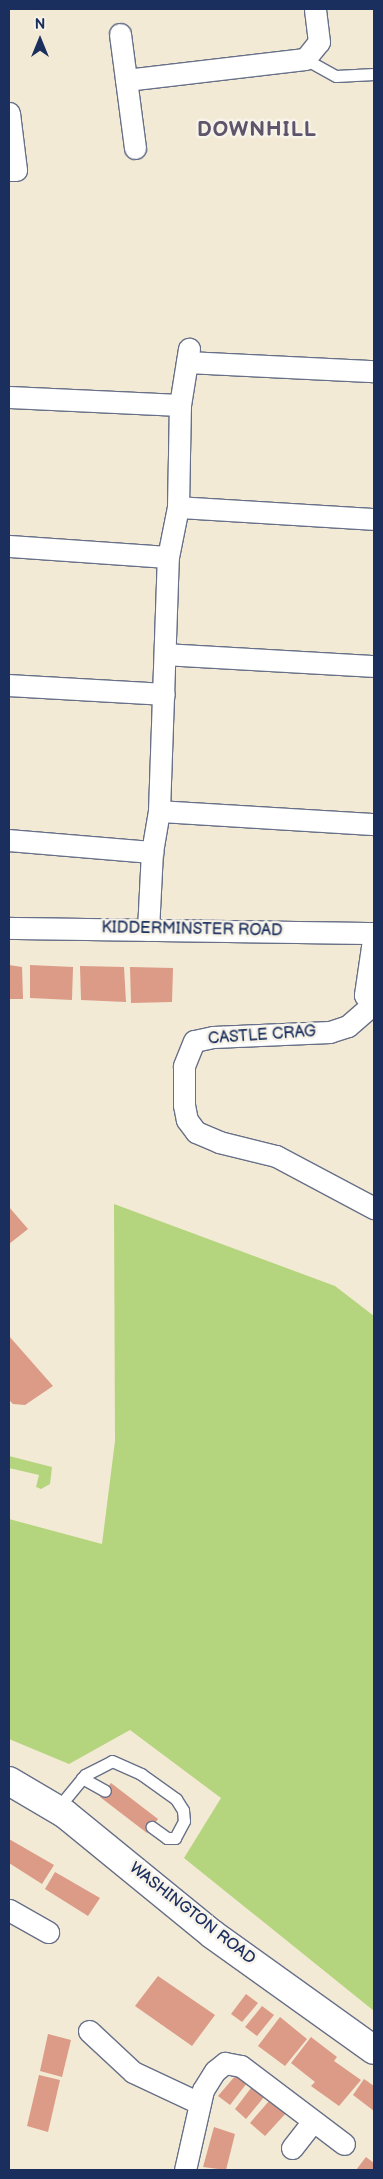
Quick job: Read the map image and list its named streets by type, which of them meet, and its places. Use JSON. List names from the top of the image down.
{
  "streets": {
    "street": ["KIDDERMINSTER ROAD", "CASTLE CRAG", "WASHINGTON ROAD"]
  },
  "districts": ["DOWNHILL"],
  "north": "top"
}
